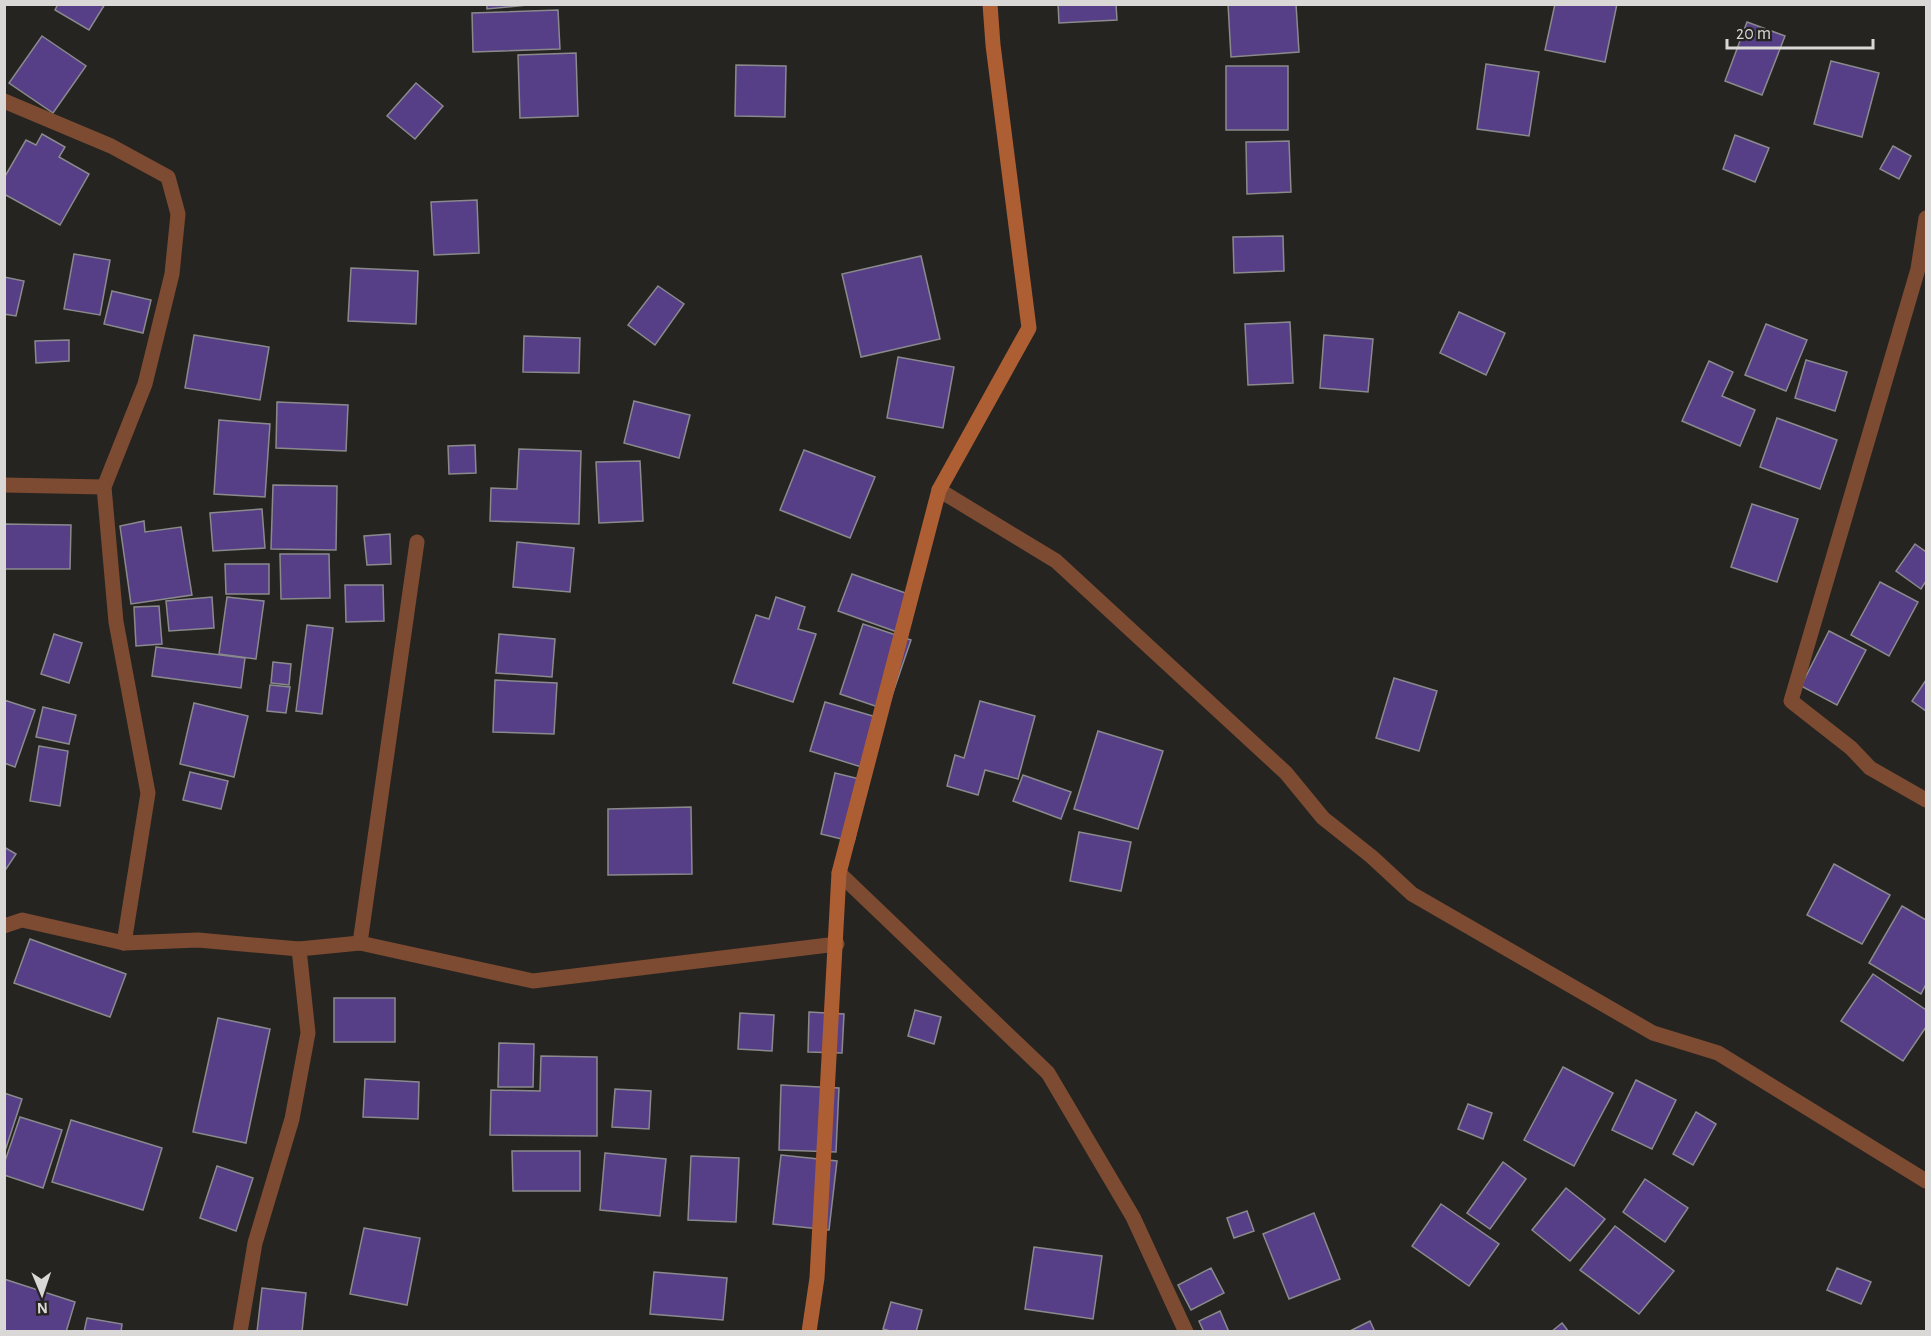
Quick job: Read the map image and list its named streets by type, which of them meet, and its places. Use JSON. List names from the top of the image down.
{
  "scale_bar": "20 m",
  "north": "bottom"
}
